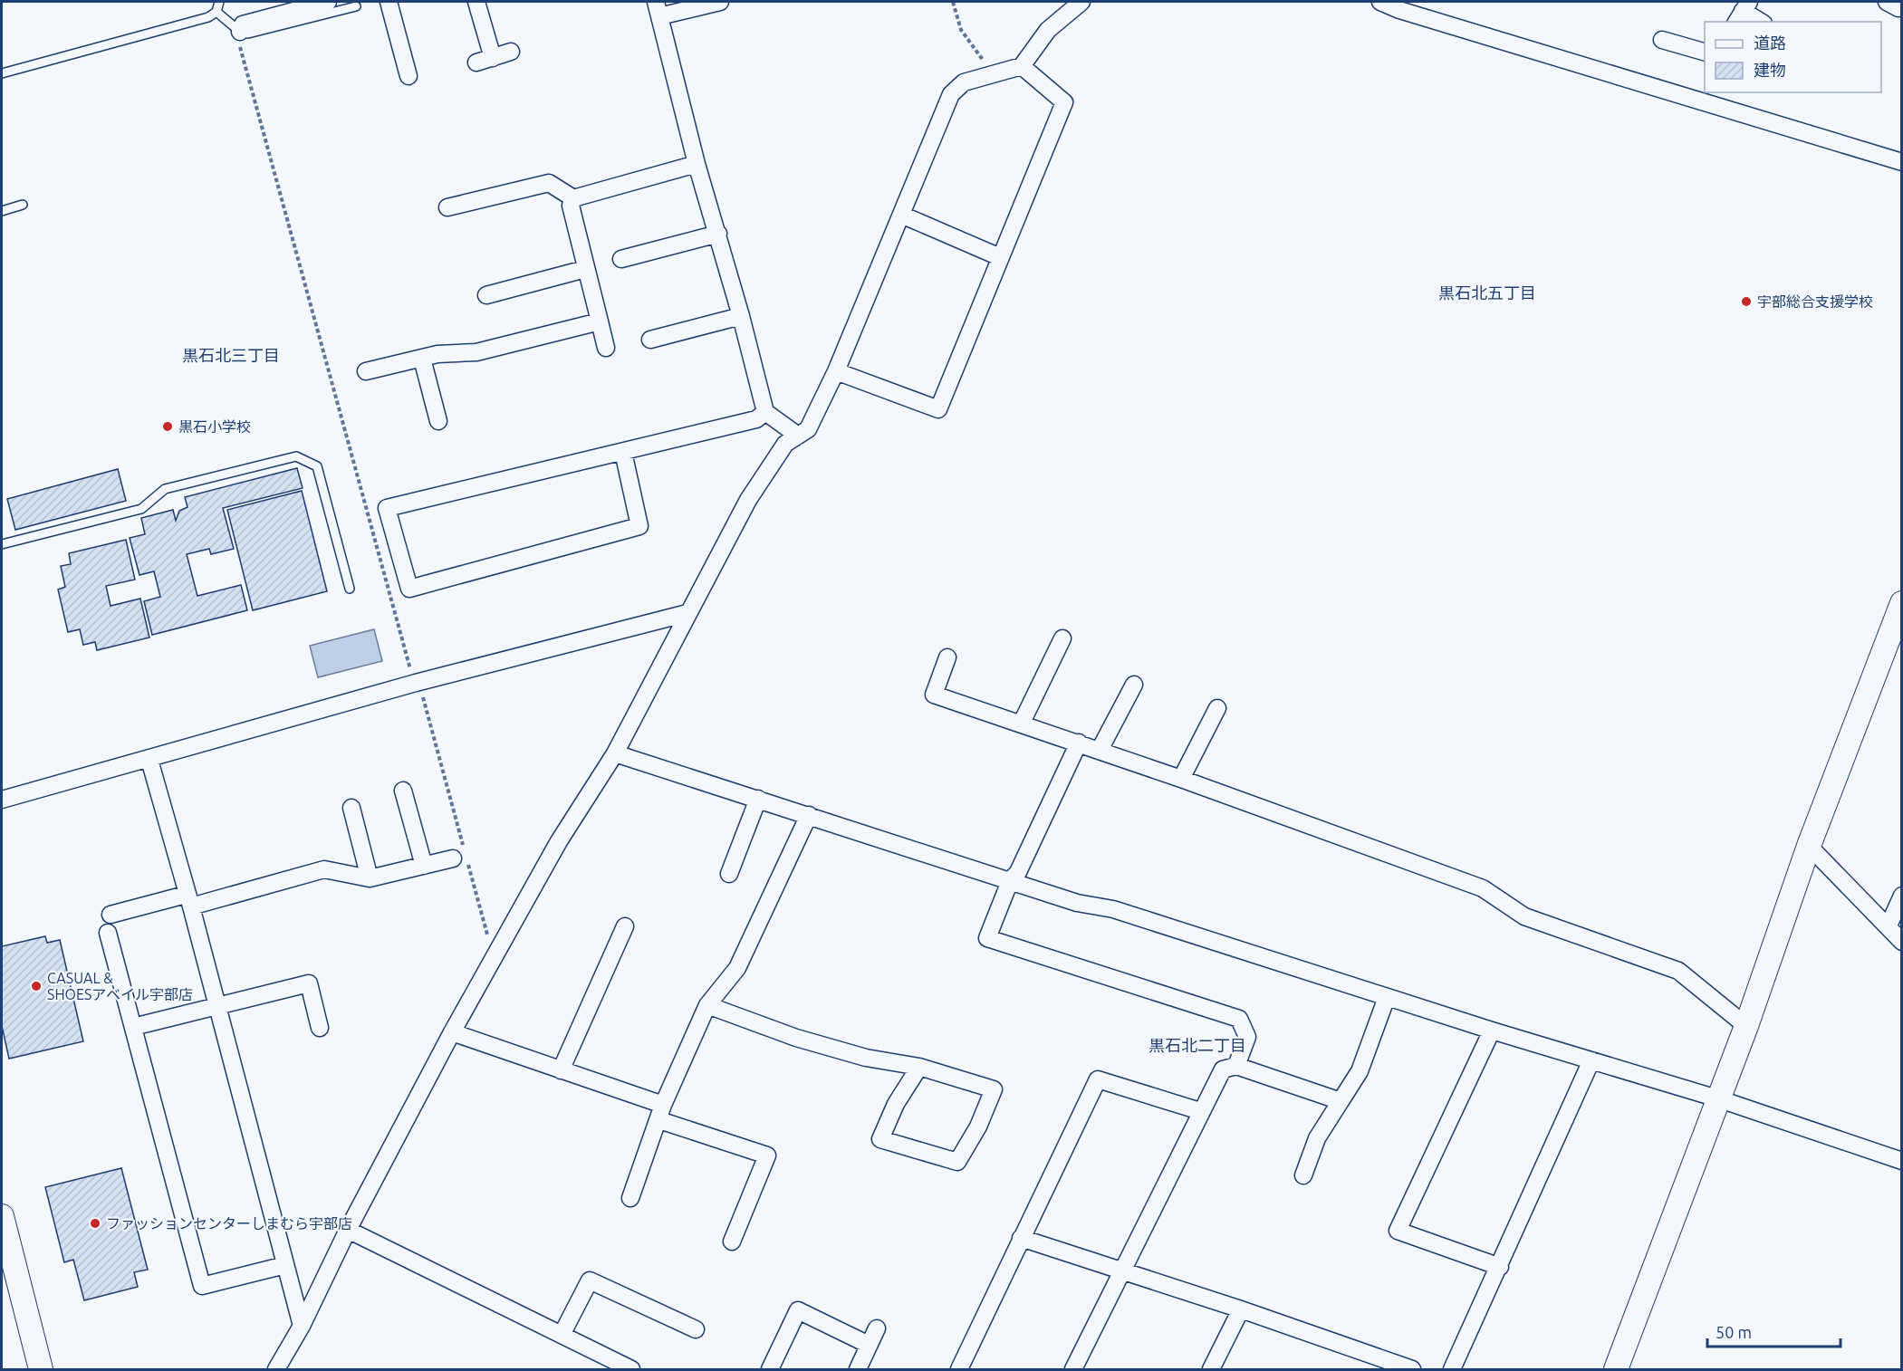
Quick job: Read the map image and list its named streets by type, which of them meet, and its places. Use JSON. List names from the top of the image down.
{
  "districts": ["黒石北五丁目", "黒石北三丁目", "黒石北二丁目"],
  "places": [
    "宇部総合支援学校",
    "黒石小学校",
    "CASUAL & SHOESアベイル宇部店",
    "ファッションセンターしまむら宇部店"
  ],
  "legend": ["道路", "建物"],
  "scale_bar": "50 m"
}
